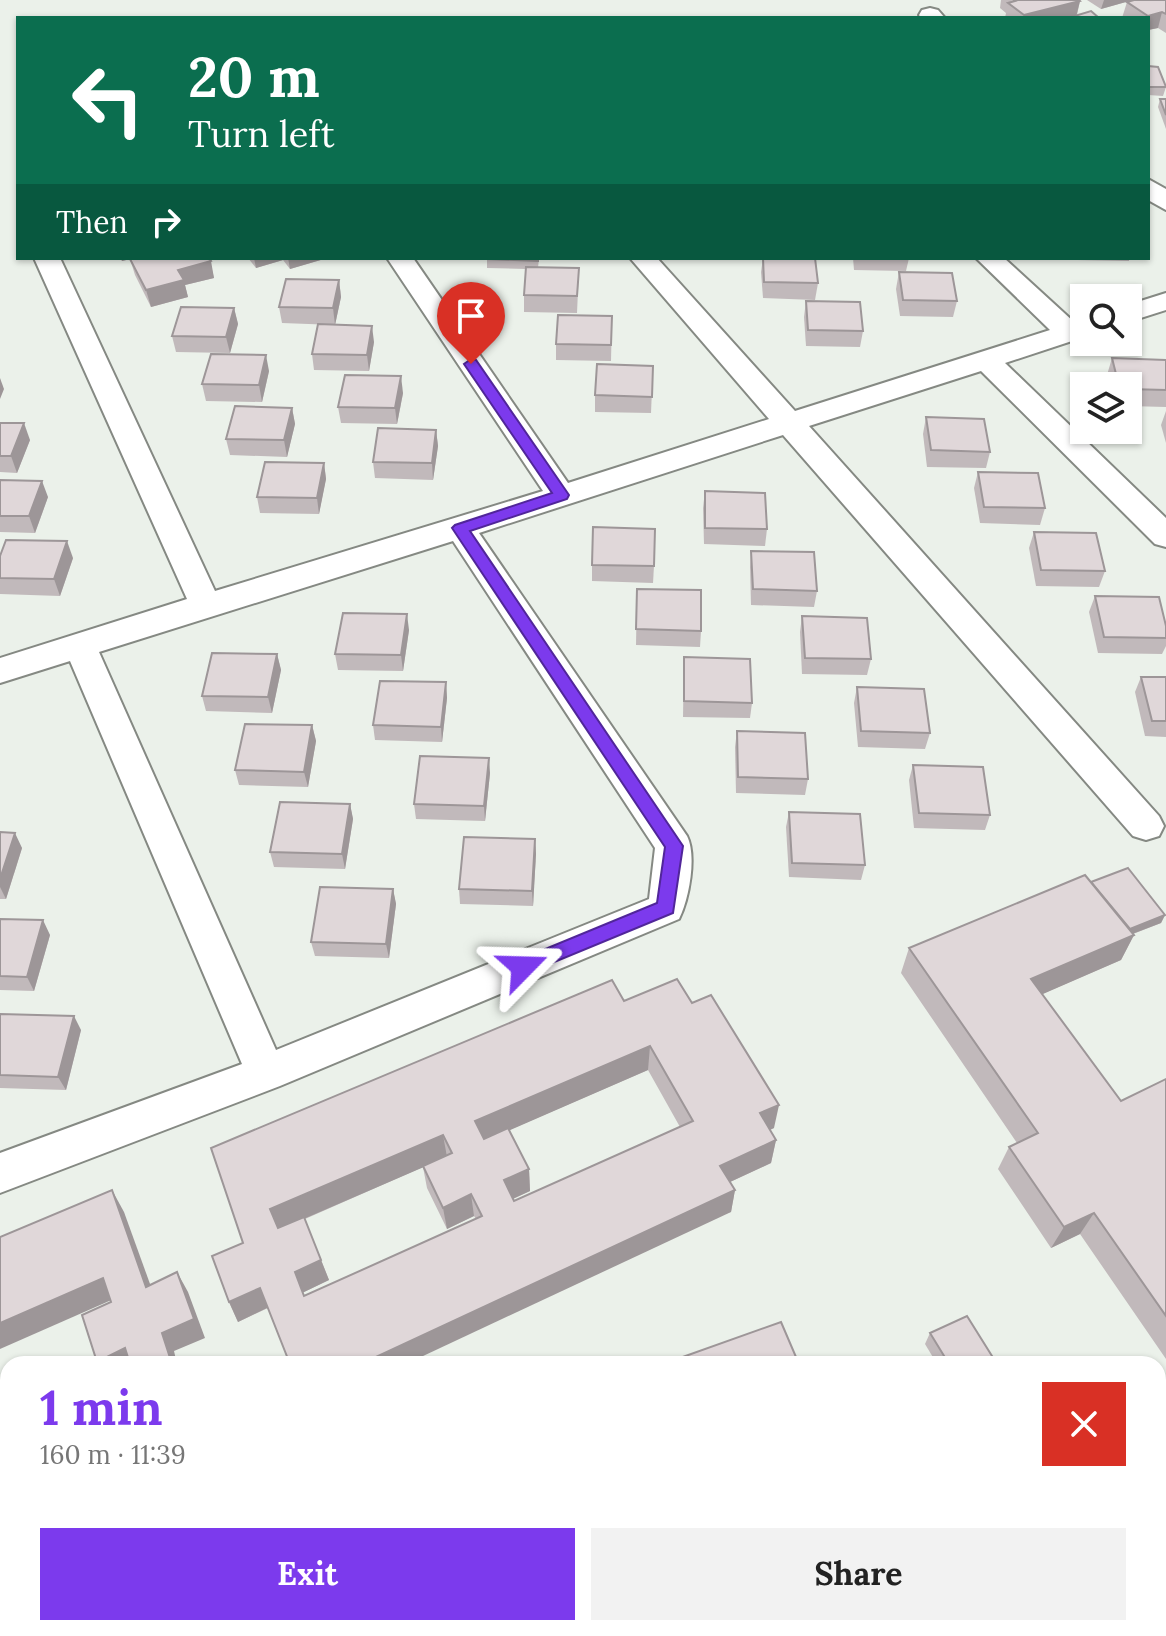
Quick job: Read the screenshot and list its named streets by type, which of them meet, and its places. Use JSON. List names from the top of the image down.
{
  "page": {
    "turn": ["20 m", "Turn left"],
    "then": "Then",
    "heading": ["1 min", "160 m · 11:39"],
    "buttons": ["Exit", "Share"]
  }
}
